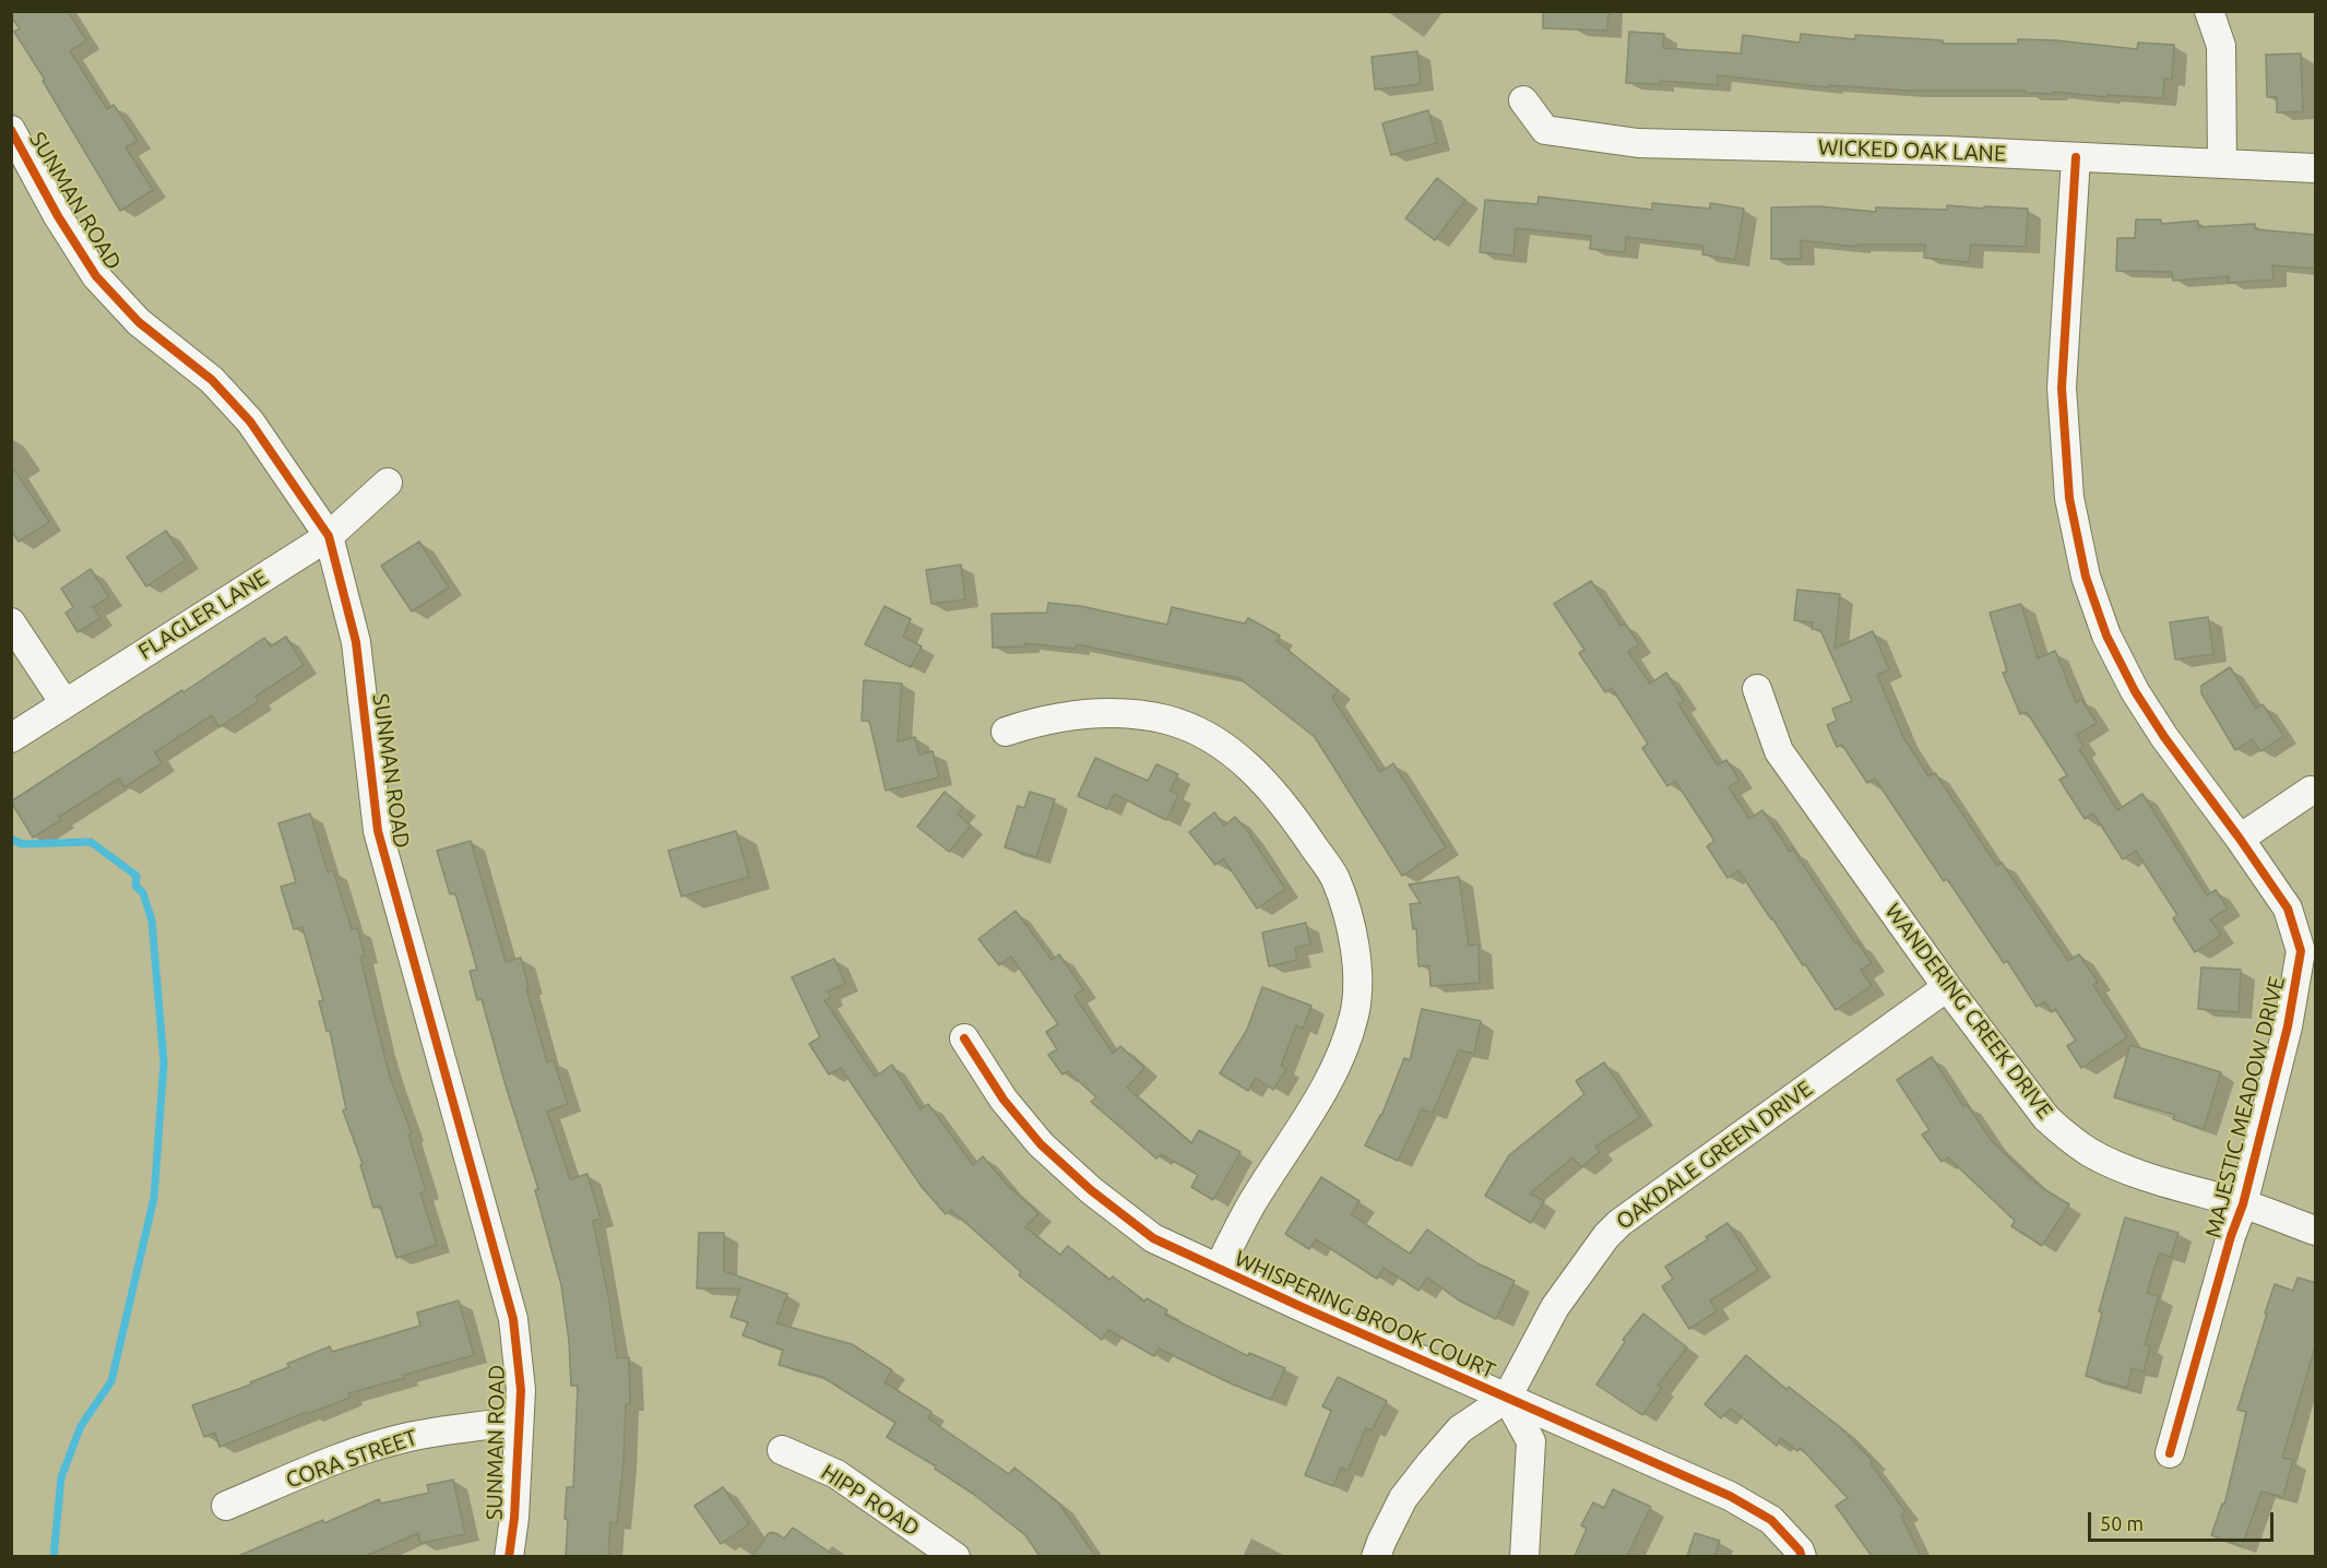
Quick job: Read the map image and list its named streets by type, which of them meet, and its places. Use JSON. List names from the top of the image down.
{
  "streets": {
    "street": [
      "WICKED OAK LANE",
      "SUNMAN ROAD",
      "FLAGLER LANE",
      "WANDERING CREEK DRIVE",
      "MAJESTIC MEADOW DRIVE",
      "OAKDALE GREEN DRIVE",
      "WHISPERING BROOK COURT",
      "CORA STREET",
      "HIPP ROAD"
    ]
  },
  "crossings": [
    ["WICKED OAK LANE", "MAJESTIC MEADOW DRIVE"],
    ["SUNMAN ROAD", "FLAGLER LANE"],
    ["SUNMAN ROAD", "CORA STREET"],
    ["WANDERING CREEK DRIVE", "MAJESTIC MEADOW DRIVE"],
    ["WANDERING CREEK DRIVE", "OAKDALE GREEN DRIVE"],
    ["OAKDALE GREEN DRIVE", "WHISPERING BROOK COURT"]
  ],
  "scale_bar": "50 m"
}
